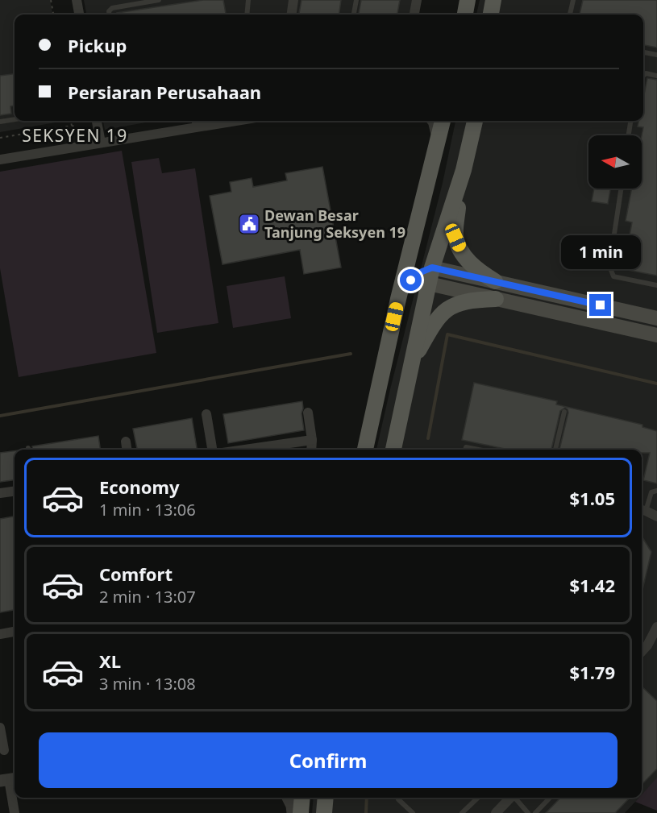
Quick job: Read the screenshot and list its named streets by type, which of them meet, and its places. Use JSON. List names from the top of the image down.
{
  "districts": ["SEKSYEN 19"],
  "places": {
    "public building": ["Dewan Besar Tanjung Seksyen 19"]
  },
  "north": "left",
  "page": {
    "banner": ["Pickup", "Persiaran Perusahaan"],
    "bubble": "1 min",
    "list": [
      {
        "name": "Economy",
        "note": "1 min · 13:06",
        "value": "$1.05"
      },
      {
        "name": "Comfort",
        "note": "2 min · 13:07",
        "value": "$1.42"
      },
      {
        "name": "XL",
        "note": "3 min · 13:08",
        "value": "$1.79"
      }
    ],
    "buttons": "Confirm"
  }
}
